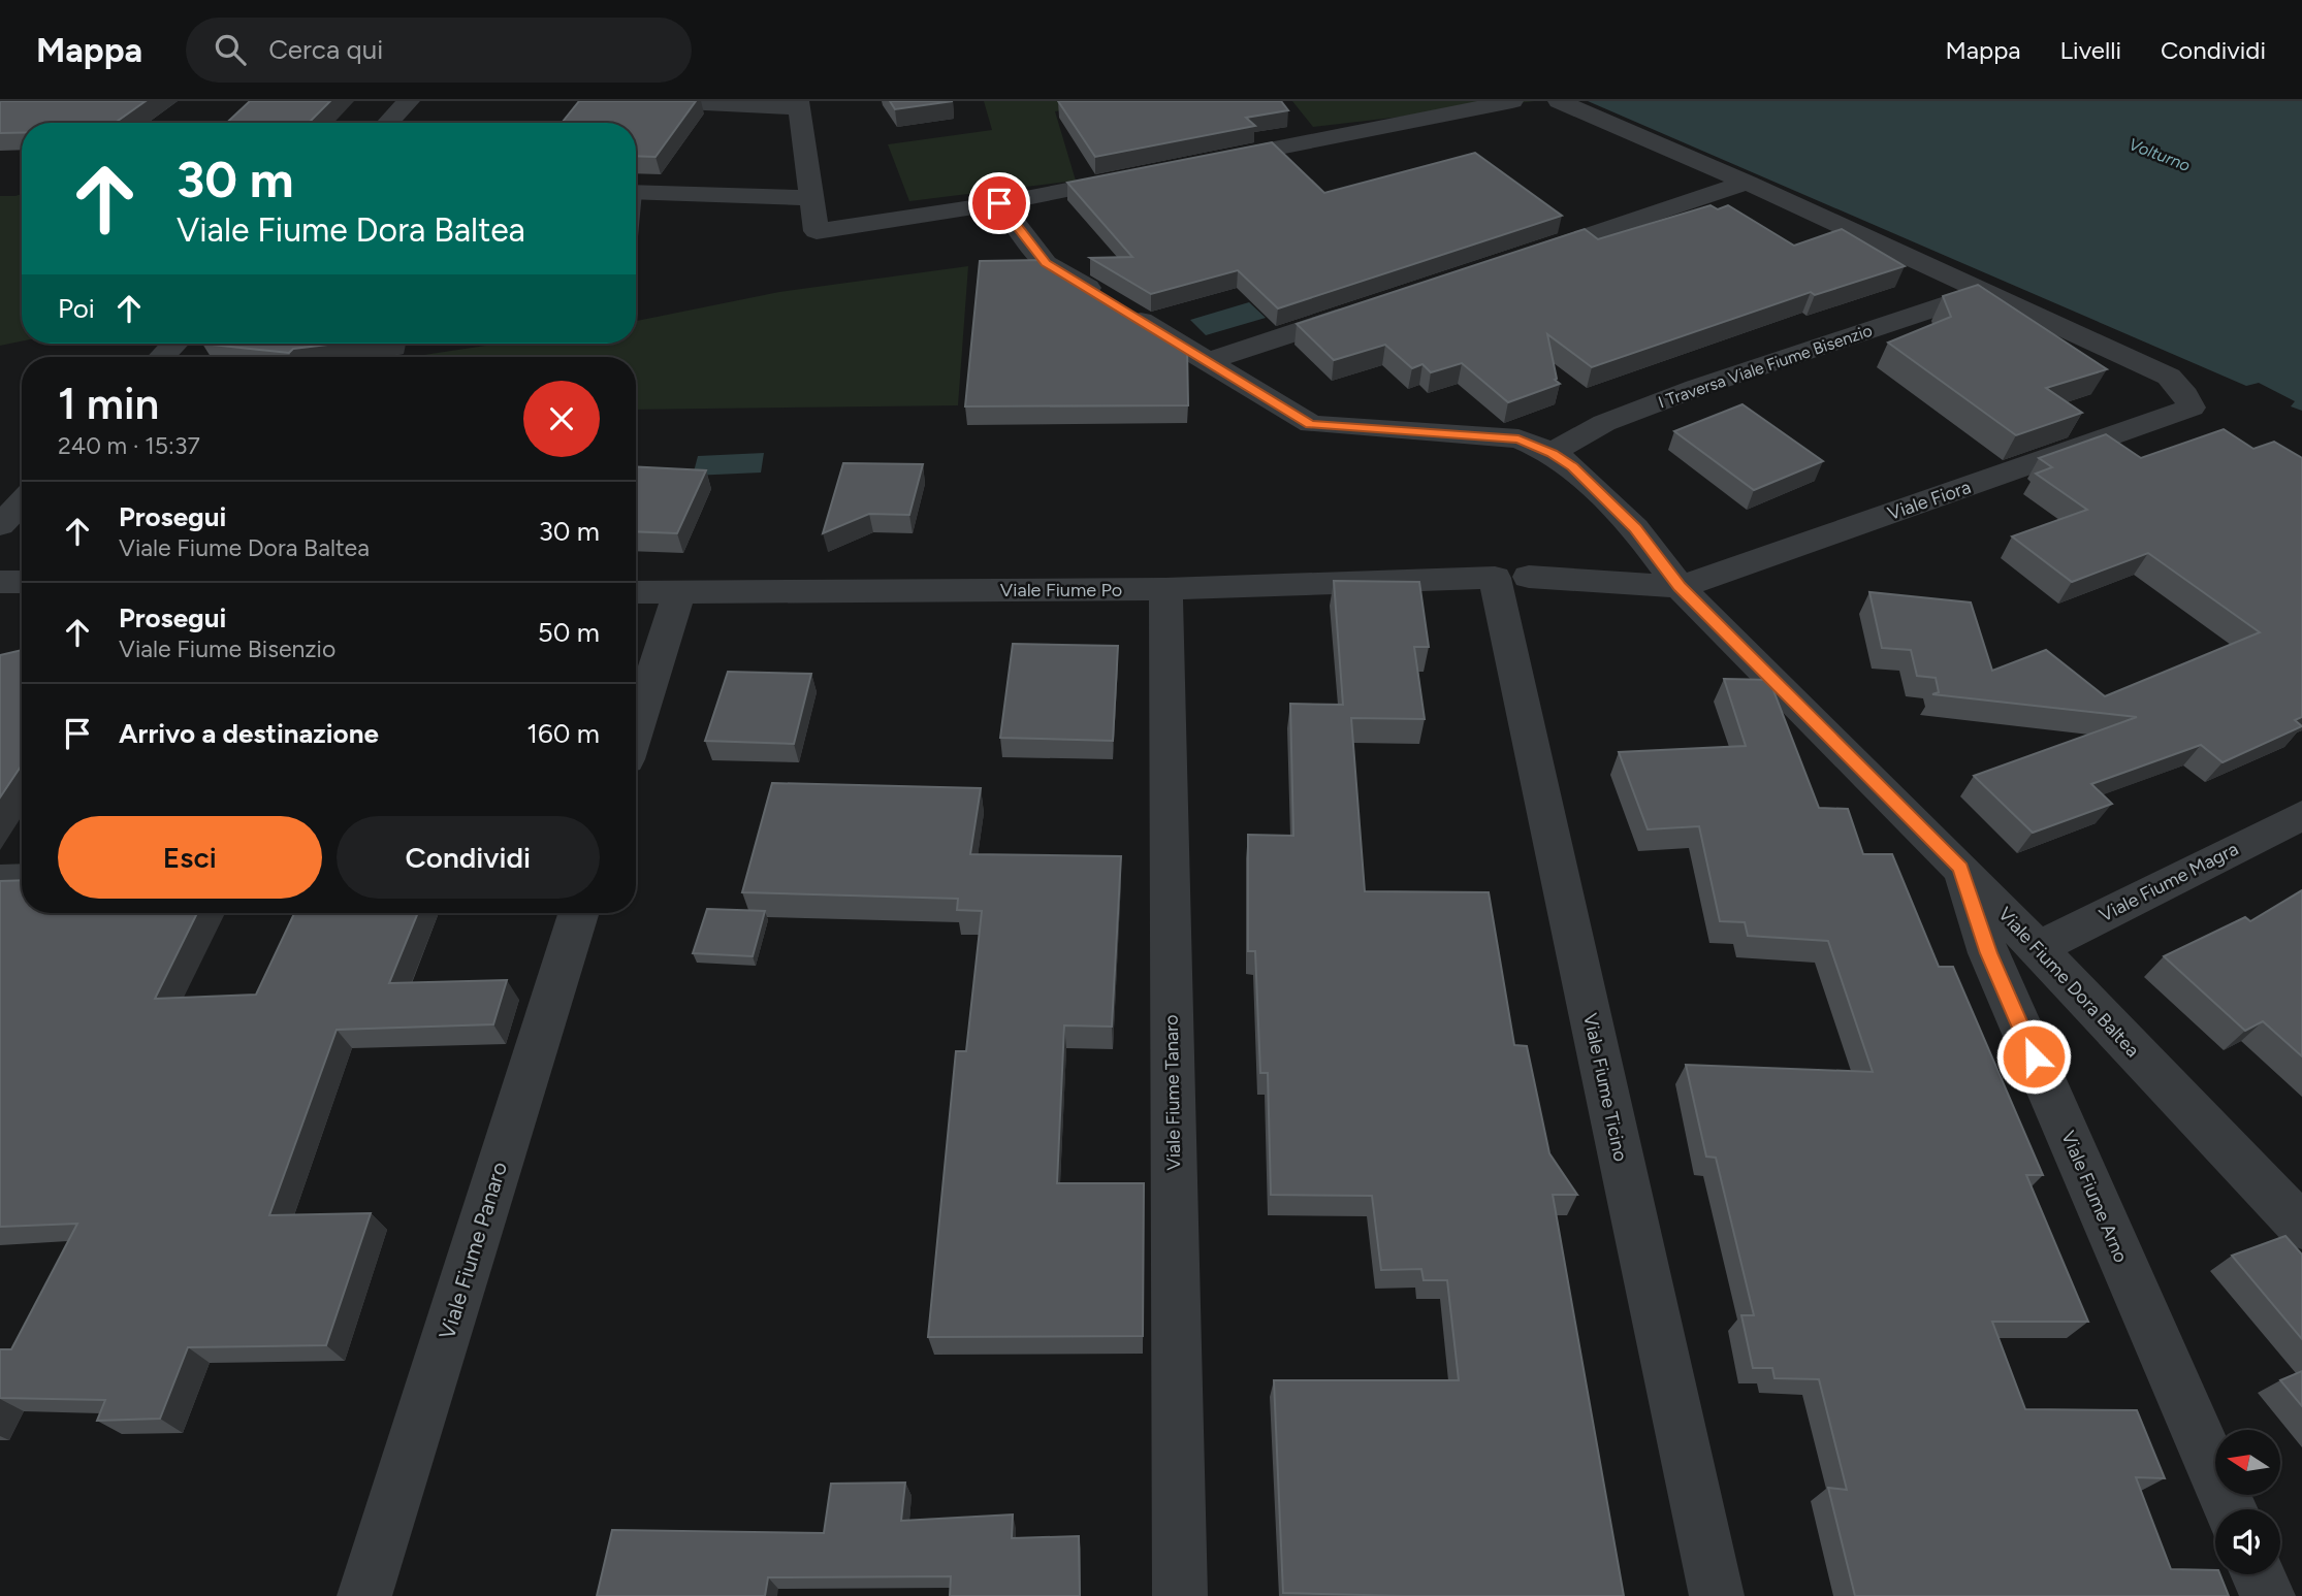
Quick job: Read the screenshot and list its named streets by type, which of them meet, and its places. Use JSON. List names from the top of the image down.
{
  "streets": {
    "street": [
      "I Traversa Viale Fiume Bisenzio",
      "Viale Fiora",
      "Viale Fiume Po",
      "Viale Fiume Magra",
      "Viale Fiume Dora Baltea",
      "Viale Fiume Ticino",
      "Viale Fiume Tanaro",
      "Viale Fiume Arno",
      "Viale Fiume Panaro"
    ]
  },
  "crossings": [
    ["I Traversa Viale Fiume Bisenzio", "Viale Fiora"],
    ["I Traversa Viale Fiume Bisenzio", "Viale Fiume Dora Baltea"],
    ["Viale Fiora", "Viale Fiume Po"],
    ["Viale Fiora", "Viale Fiume Dora Baltea"],
    ["Viale Fiume Po", "Viale Fiume Dora Baltea"],
    ["Viale Fiume Po", "Viale Fiume Ticino"],
    ["Viale Fiume Po", "Viale Fiume Tanaro"],
    ["Viale Fiume Magra", "Viale Fiume Dora Baltea"],
    ["Viale Fiume Dora Baltea", "Viale Fiume Arno"]
  ],
  "water": ["Volturno"],
  "north": "left",
  "page": {
    "header": "Mappa",
    "search": "Cerca qui",
    "nav": ["Mappa", "Livelli", "Condividi"],
    "turn": ["30 m", "Viale Fiume Dora Baltea"],
    "then": "Poi",
    "heading": ["1 min", "240 m · 15:37"],
    "list": [
      {
        "name": "Prosegui",
        "note": "Viale Fiume Dora Baltea",
        "value": "30 m"
      },
      {
        "name": "Prosegui",
        "note": "Viale Fiume Bisenzio",
        "value": "50 m"
      },
      {
        "name": "Arrivo a destinazione",
        "value": "160 m"
      }
    ],
    "buttons": ["Esci", "Condividi"]
  }
}
